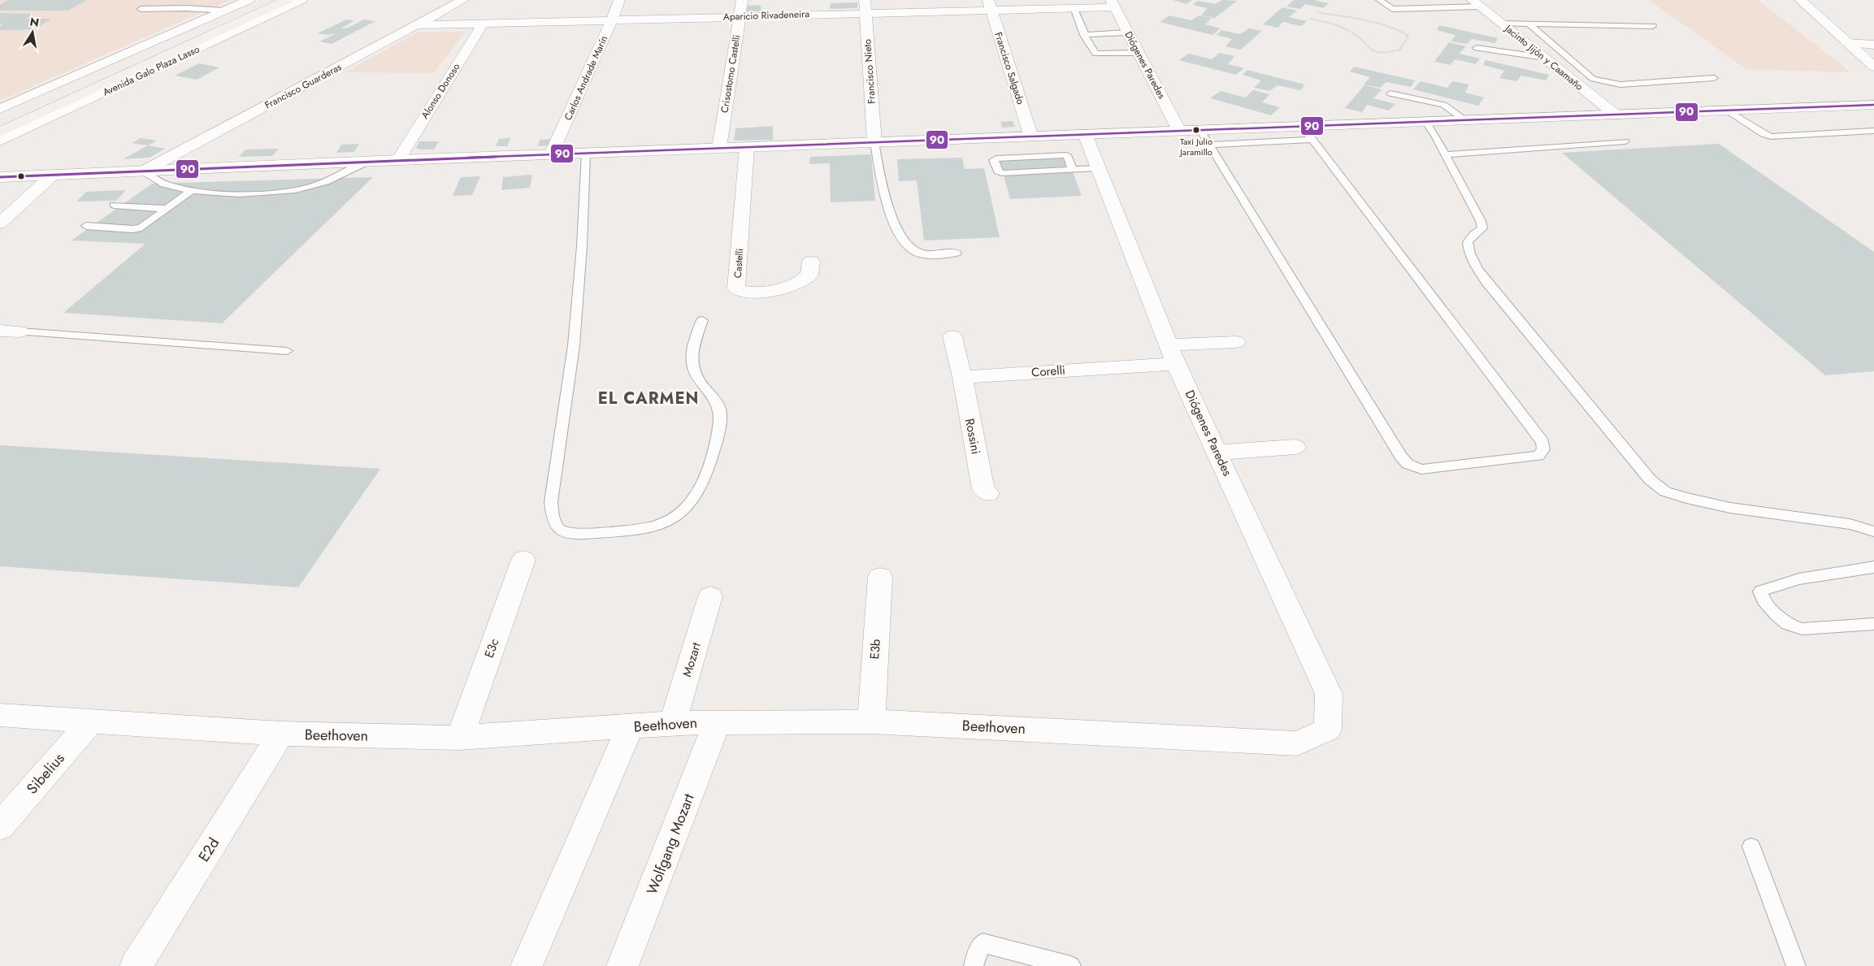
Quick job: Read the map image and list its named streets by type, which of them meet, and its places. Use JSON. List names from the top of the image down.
{
  "streets": {
    "main road": ["Avenida Galo Plaza Lasso"],
    "street": [
      "Aparicio Rivadeneira",
      "Jacinto Jijón y Caamaño",
      "Diógenes Paredes",
      "Francisco Salgado",
      "Francisco Nieto",
      "Crisostomo Castelli",
      "Carlos Andrade Marín",
      "Francisco Guarderas",
      "Alonso Donoso",
      "Castelli",
      "Corelli",
      "Rossini",
      "E3c",
      "E3b",
      "Mozart",
      "Beethoven",
      "Sibelius",
      "Wolfgang Mozart",
      "E2d"
    ]
  },
  "crossings": [
    ["Aparicio Rivadeneira", "Diógenes Paredes"],
    ["Aparicio Rivadeneira", "Francisco Salgado"],
    ["Aparicio Rivadeneira", "Francisco Nieto"],
    ["Aparicio Rivadeneira", "Crisostomo Castelli"],
    ["Aparicio Rivadeneira", "Carlos Andrade Marín"],
    ["Aparicio Rivadeneira", "Francisco Guarderas"],
    ["Aparicio Rivadeneira", "Alonso Donoso"],
    ["Diógenes Paredes", "Corelli"],
    ["Diógenes Paredes", "Beethoven"],
    ["Corelli", "Rossini"],
    ["E3c", "Beethoven"],
    ["E3b", "Beethoven"],
    ["Mozart", "Beethoven"],
    ["Beethoven", "Sibelius"],
    ["Beethoven", "Wolfgang Mozart"],
    ["Beethoven", "E2d"]
  ],
  "districts": ["EL CARMEN"],
  "places": ["Taxi Julio Jaramillo"],
  "lines": ["transit line 90"],
  "north": "top"
}
